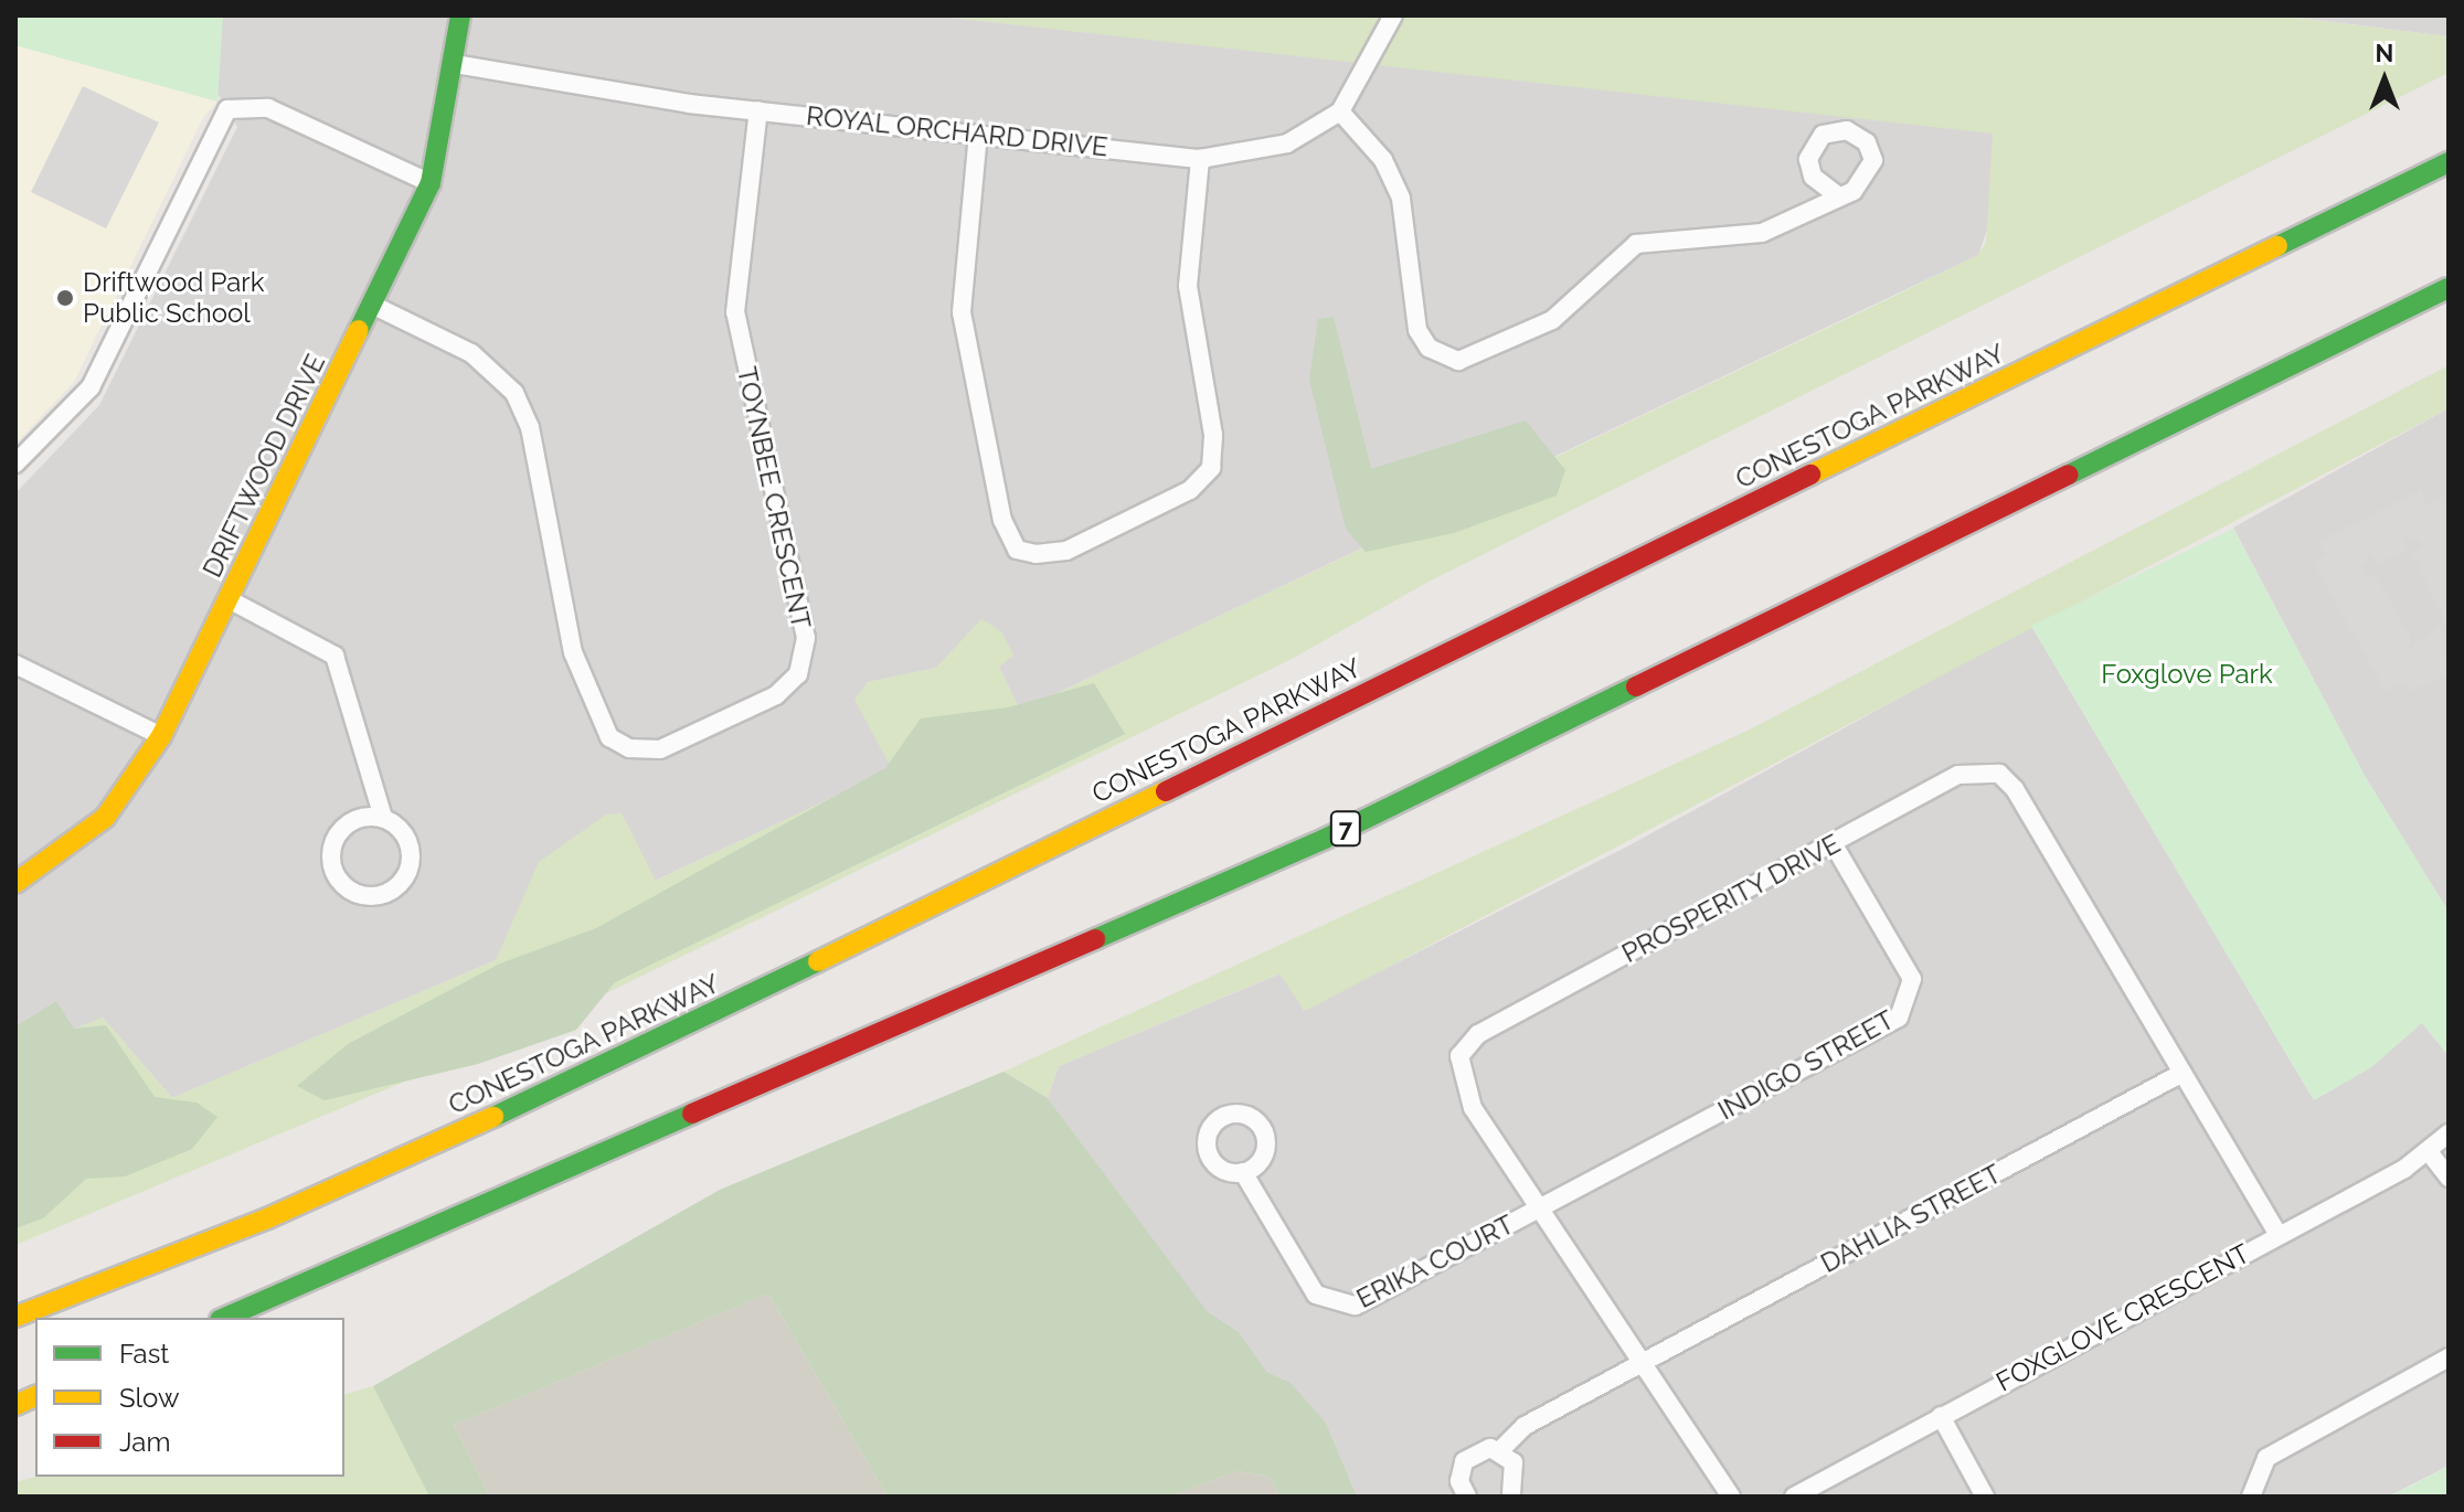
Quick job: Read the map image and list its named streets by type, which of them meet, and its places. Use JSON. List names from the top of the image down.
{
  "streets": {
    "main road": ["CONESTOGA PARKWAY", "DRIFTWOOD DRIVE", "7"],
    "street": [
      "ROYAL ORCHARD DRIVE",
      "TOYNBEE CRESCENT",
      "PROSPERITY DRIVE",
      "INDIGO STREET",
      "DAHLIA STREET",
      "ERIKA COURT",
      "FOXGLOVE CRESCENT"
    ]
  },
  "crossings": [
    ["ROYAL ORCHARD DRIVE", "DRIFTWOOD DRIVE"],
    ["ROYAL ORCHARD DRIVE", "TOYNBEE CRESCENT"],
    ["DRIFTWOOD DRIVE", "TOYNBEE CRESCENT"],
    ["PROSPERITY DRIVE", "INDIGO STREET"],
    ["PROSPERITY DRIVE", "DAHLIA STREET"],
    ["PROSPERITY DRIVE", "ERIKA COURT"],
    ["PROSPERITY DRIVE", "FOXGLOVE CRESCENT"],
    ["INDIGO STREET", "ERIKA COURT"]
  ],
  "parks": ["Foxglove Park"],
  "places": ["Driftwood Park Public School"],
  "legend": ["Fast", "Slow", "Jam"],
  "north": "top"
}
